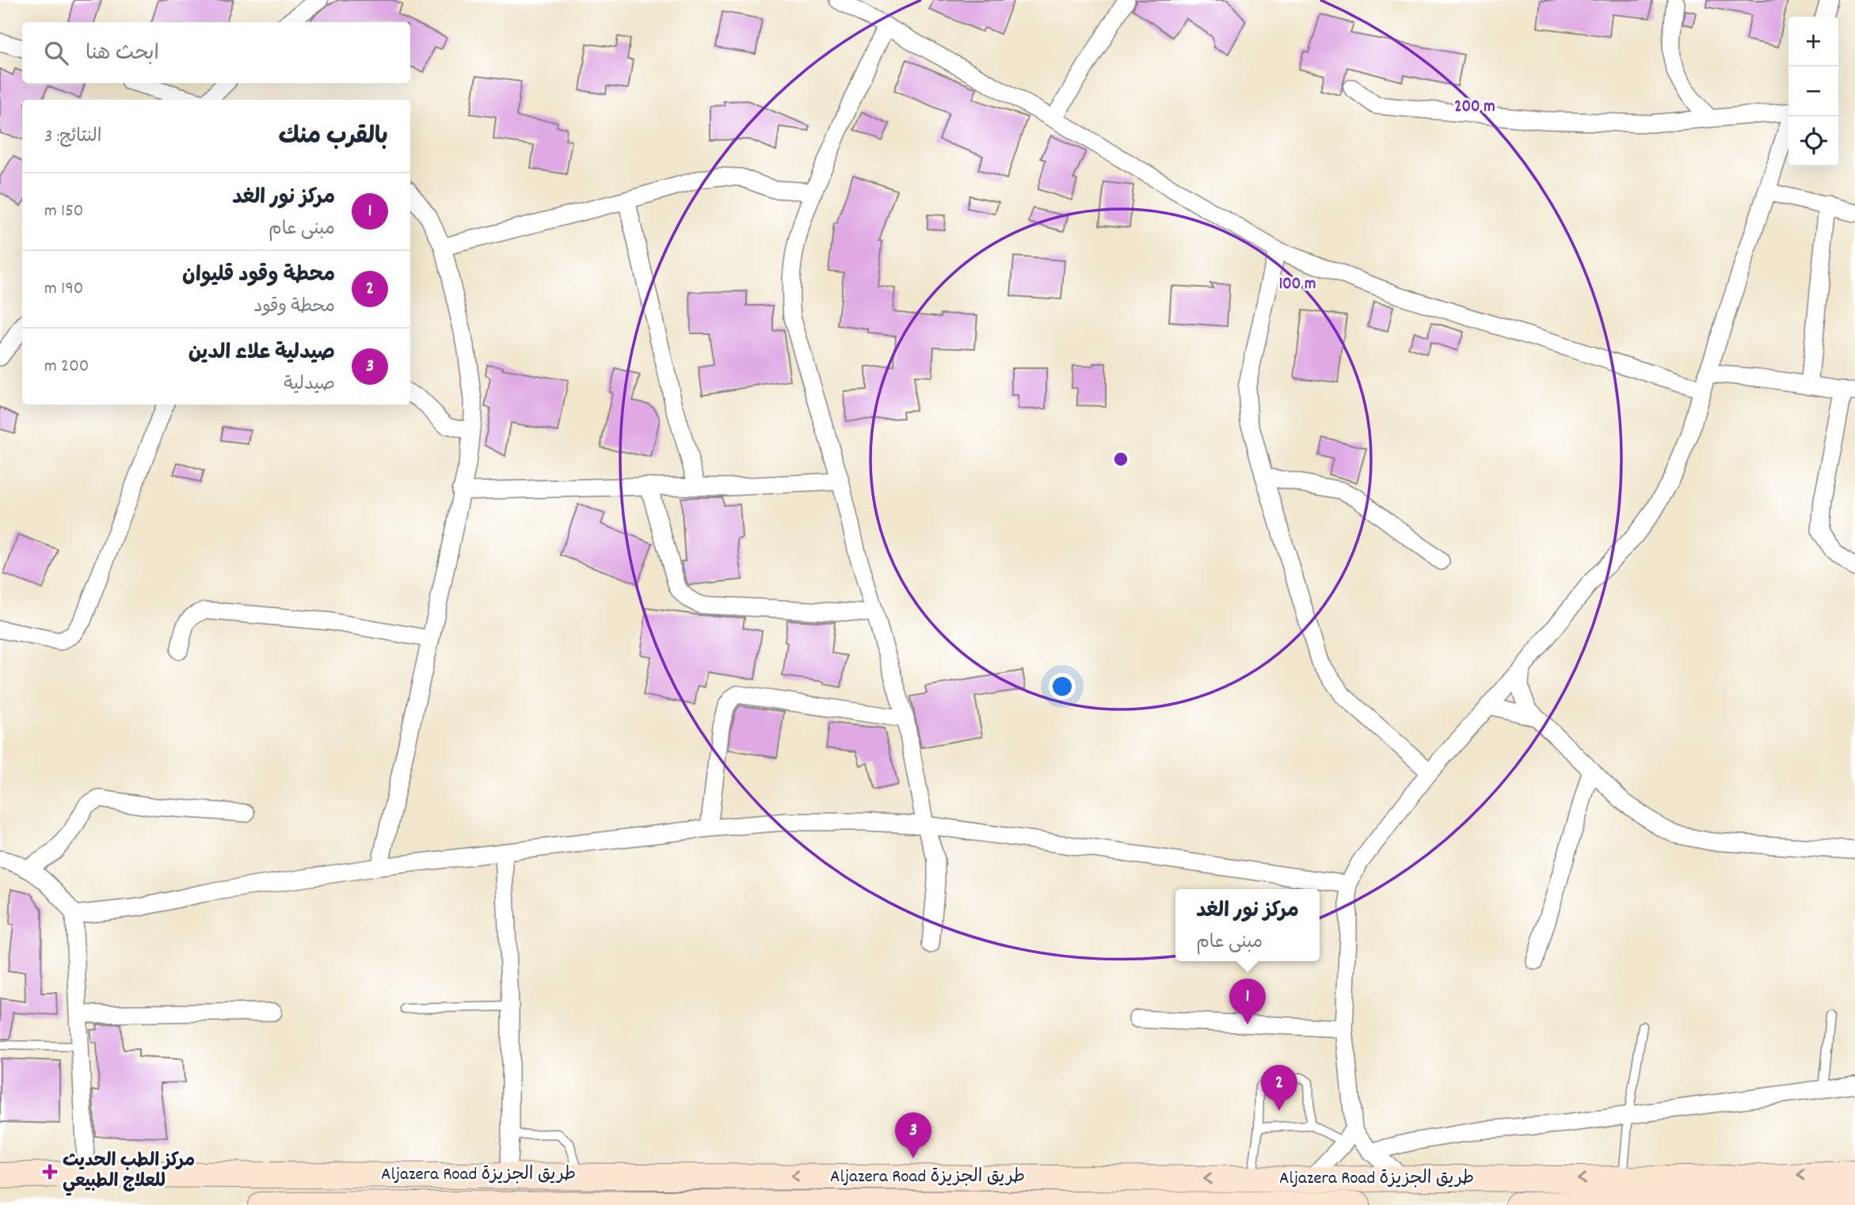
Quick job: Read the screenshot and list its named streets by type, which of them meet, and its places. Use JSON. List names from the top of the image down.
{
  "streets": {
    "main road": ["Aljazera Road طريق الجزيزة"]
  },
  "places": {
    "health": ["مركز الطب الحديث للعلاج الطبيعي"]
  },
  "page": {
    "map_buttons": ["+", "−"],
    "search": "ابحث هنا",
    "heading": ["بالقرب منك", "النتائج: 3"],
    "list": [
      {
        "mark": "1",
        "name": "مركز نور الغد",
        "note": "مبنى عام",
        "value": "150 m"
      },
      {
        "mark": "2",
        "name": "محطة وقود قليوان",
        "note": "محطة وقود",
        "value": "190 m"
      },
      {
        "mark": "3",
        "name": "صيدلية علاء الدين",
        "note": "صيدلية",
        "value": "200 m"
      }
    ],
    "popup": ["مركز نور الغد", "مبنى عام"],
    "pins": ["1", "2", "3"]
  },
  "rings": ["200 m", "100 m"]
}
